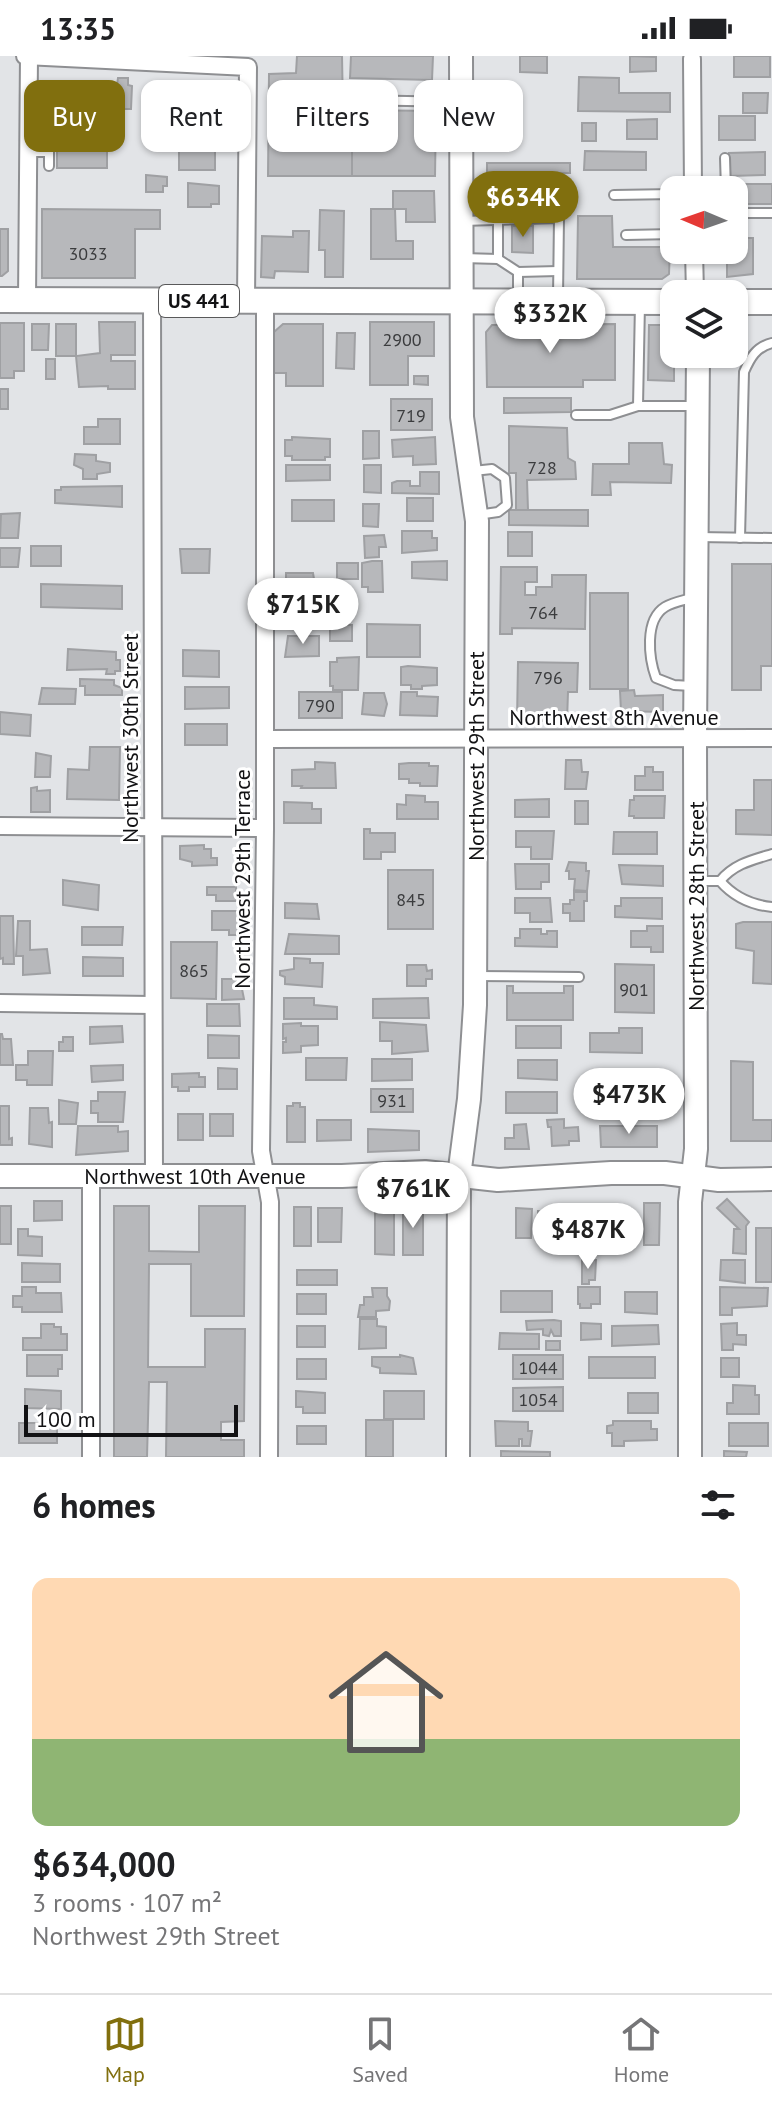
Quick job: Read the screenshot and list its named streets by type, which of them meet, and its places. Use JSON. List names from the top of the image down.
{
  "streets": {
    "main road": ["US 441"],
    "street": [
      "Northwest 8th Avenue",
      "Northwest 30th Street",
      "Northwest 29th Street",
      "Northwest 29th Terrace",
      "Northwest 28th Street",
      "Northwest 10th Avenue"
    ]
  },
  "crossings": [
    ["US 441", "Northwest 30th Street"],
    ["US 441", "Northwest 29th Street"],
    ["US 441", "Northwest 29th Terrace"],
    ["Northwest 8th Avenue", "Northwest 29th Street"],
    ["Northwest 8th Avenue", "Northwest 29th Terrace"],
    ["Northwest 8th Avenue", "Northwest 28th Street"],
    ["Northwest 30th Street", "Northwest 10th Avenue"],
    ["Northwest 29th Street", "Northwest 10th Avenue"],
    ["Northwest 29th Terrace", "Northwest 10th Avenue"],
    ["Northwest 28th Street", "Northwest 10th Avenue"]
  ],
  "house_numbers": [
    "3033",
    "2900",
    "719",
    "728",
    "764",
    "796",
    "790",
    "845",
    "865",
    "901",
    "931",
    "1044",
    "1054"
  ],
  "scale_bar": "100 m",
  "north": "left",
  "page": {
    "status": "13:35",
    "chip": [
      "Buy",
      "Rent",
      "Filters",
      "New"
    ],
    "price": [
      "$634K",
      "$332K",
      "$715K",
      "$473K",
      "$761K",
      "$487K"
    ],
    "scale": "100 m",
    "heading": "6 homes",
    "list": [
      {
        "name": "$634,000",
        "note": "3 rooms · 107 m² · Northwest 29th Street"
      }
    ],
    "tabs": ["Map", "Saved", "Home"]
  }
}
